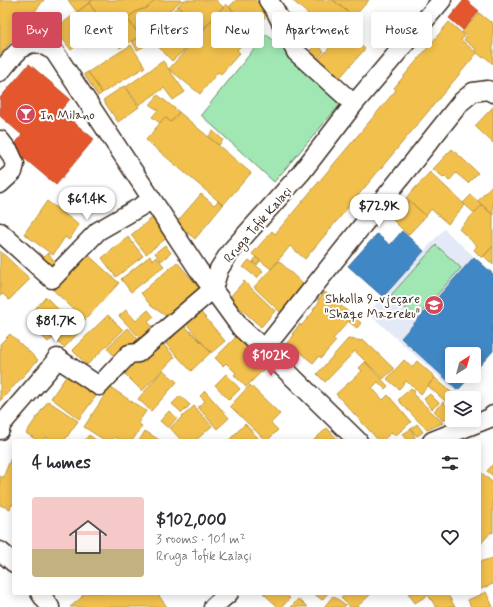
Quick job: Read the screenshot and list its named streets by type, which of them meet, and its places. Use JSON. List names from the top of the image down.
{
  "streets": {
    "street": ["Rruga Tofik Kalaçi"]
  },
  "places": {
    "bar": ["In Milano"],
    "school or university": ["Shkolla 9-vjeçare \"Shaqe Mazreku\""]
  },
  "north": "top right",
  "page": {
    "chip": [
      "Buy",
      "Rent",
      "Filters",
      "New",
      "Apartment",
      "House"
    ],
    "price": [
      "$61.4K",
      "$72.9K",
      "$81.7K",
      "$102K"
    ],
    "heading": "4 homes",
    "list": [
      {
        "name": "$102,000",
        "note": "3 rooms · 101 m² · Rruga Tofik Kalaçi"
      }
    ]
  }
}
